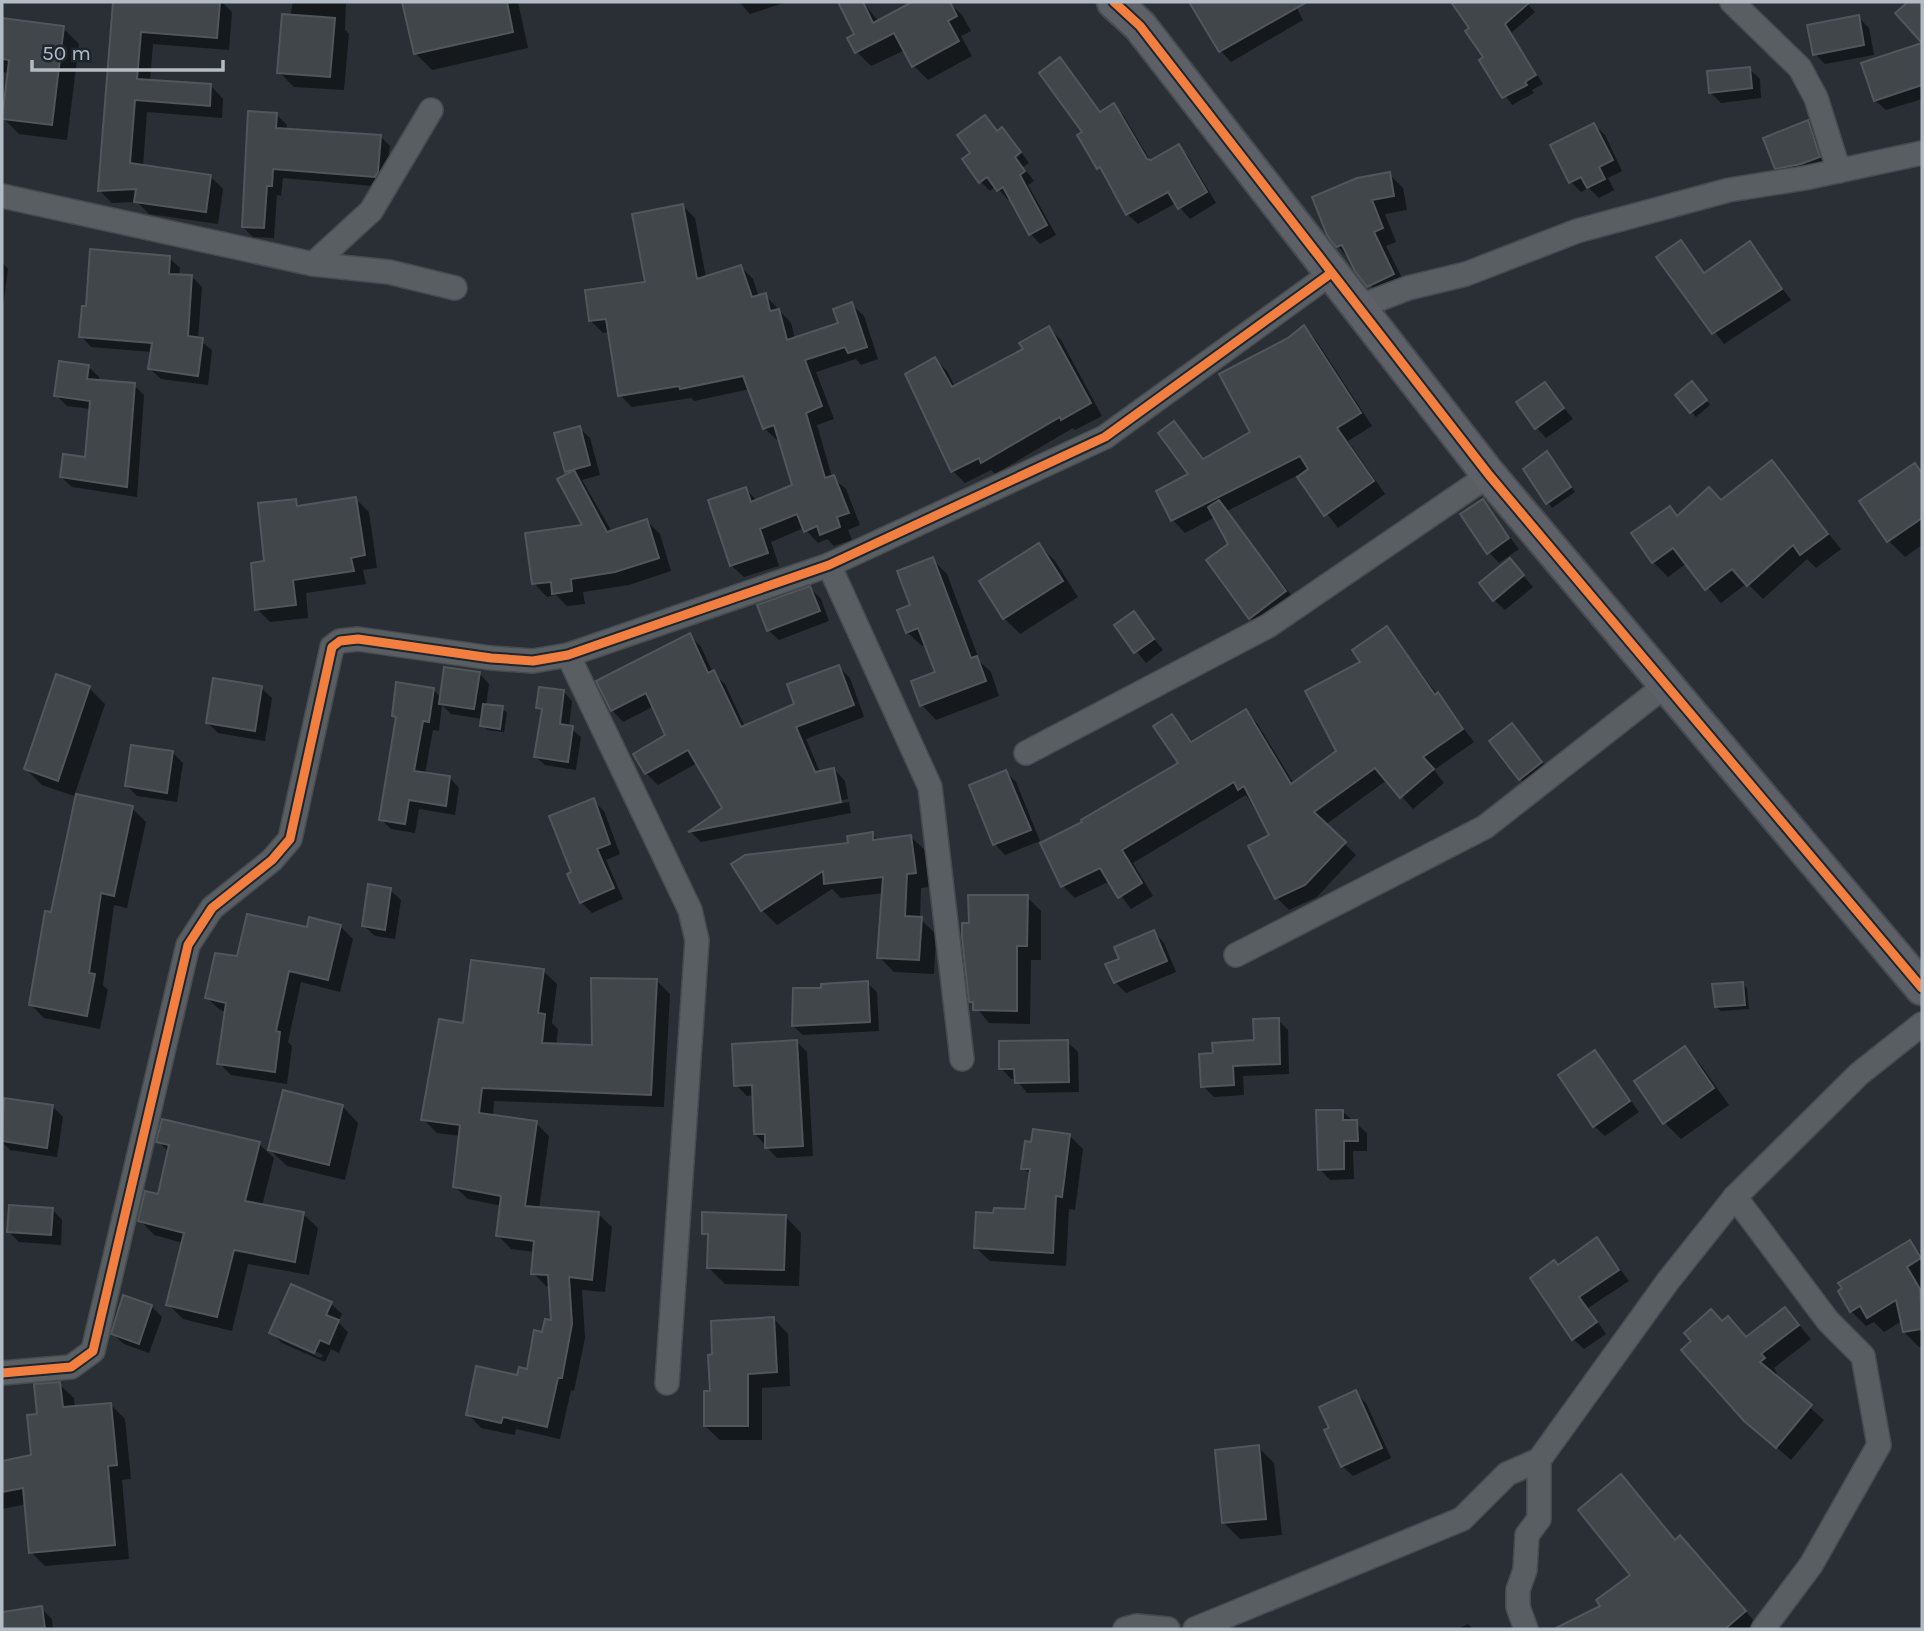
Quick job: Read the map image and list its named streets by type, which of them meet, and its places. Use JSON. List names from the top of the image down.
{
  "scale_bar": "50 m"
}
